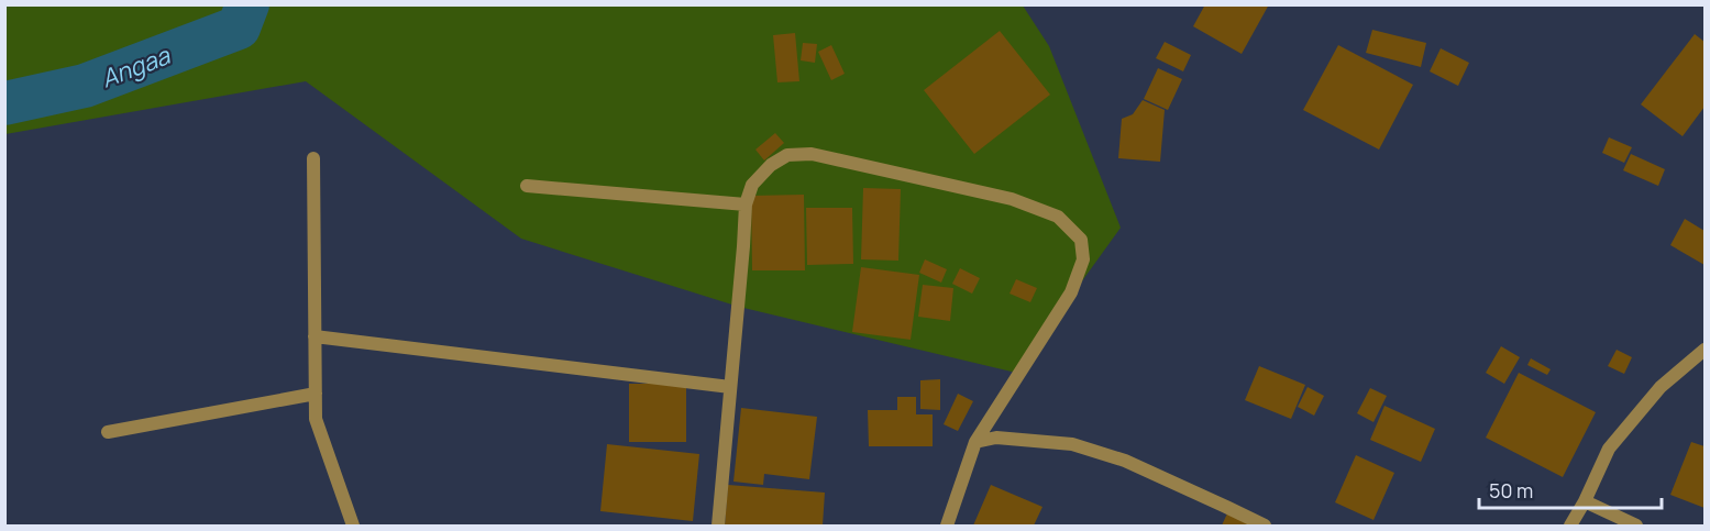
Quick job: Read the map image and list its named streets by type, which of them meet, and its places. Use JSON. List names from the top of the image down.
{
  "water": ["Angaa"],
  "scale_bar": "50 m"
}
